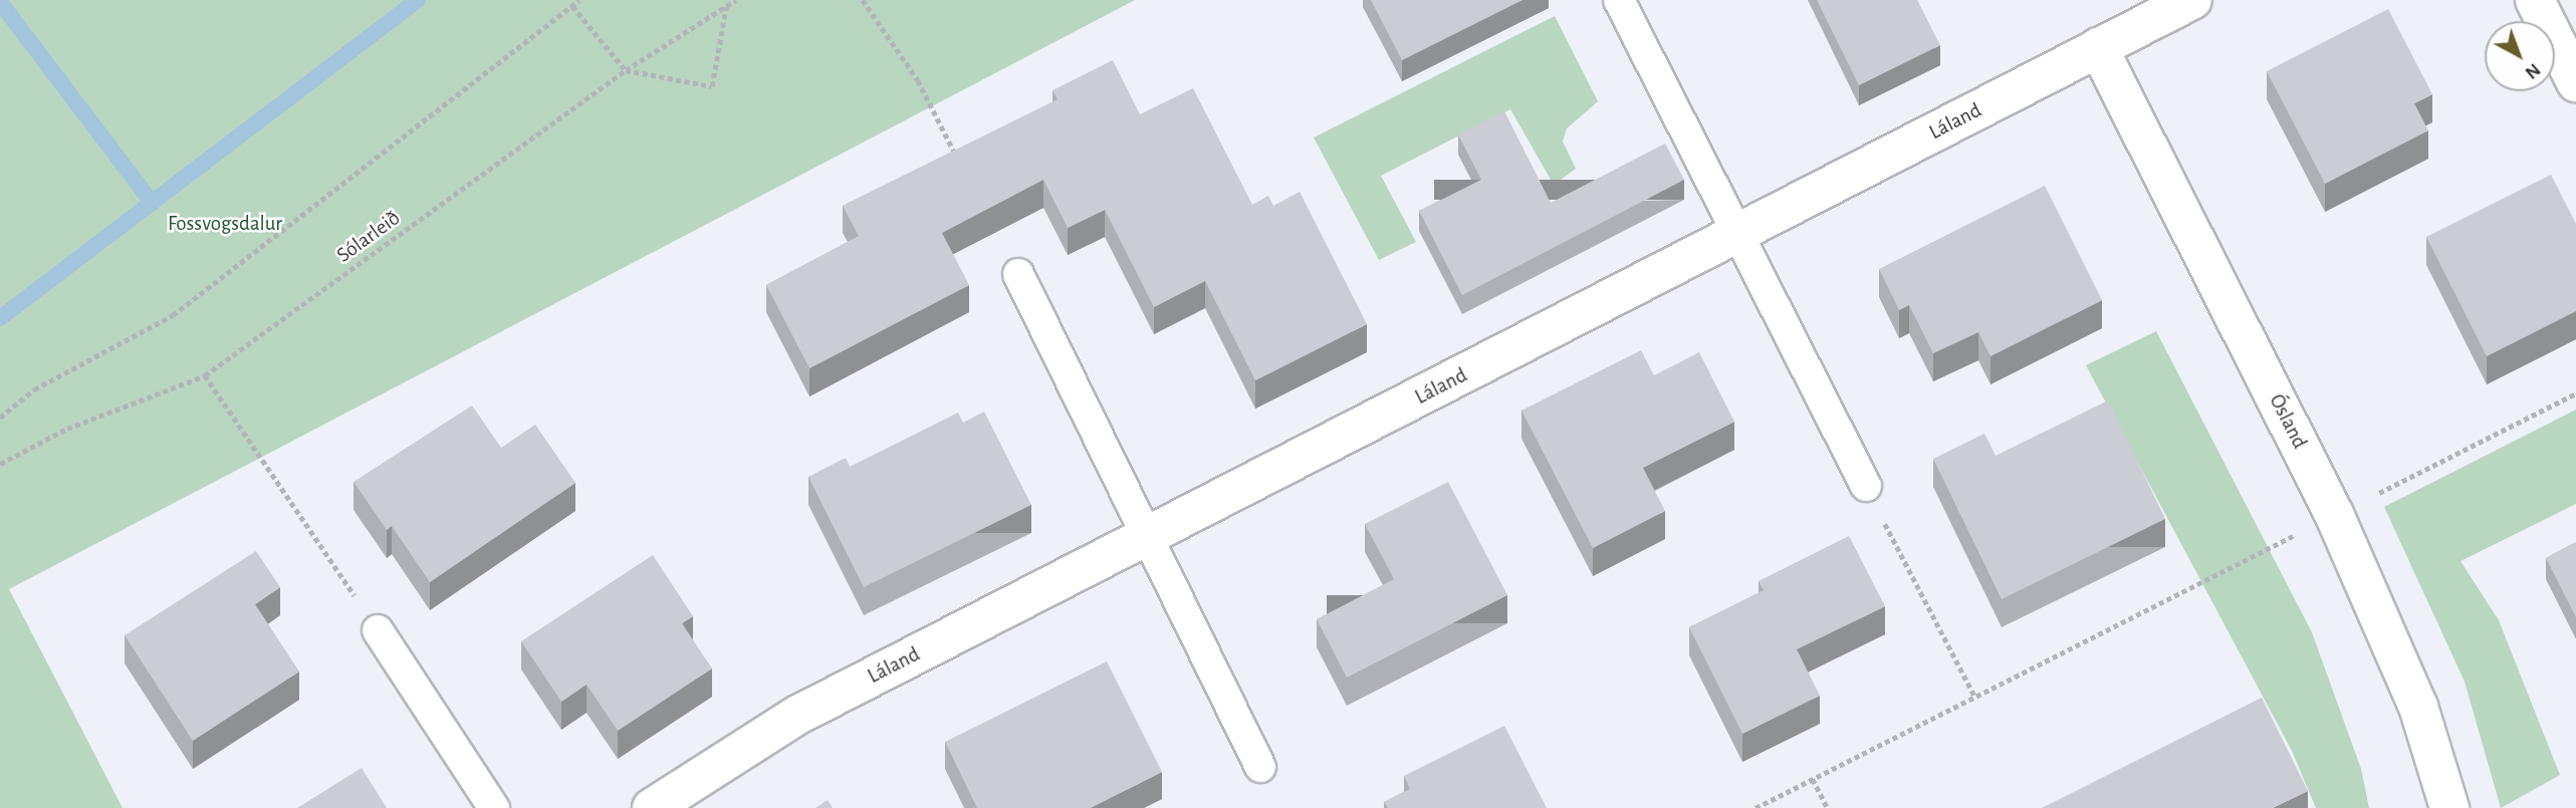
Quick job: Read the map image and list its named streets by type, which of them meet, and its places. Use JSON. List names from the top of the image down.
{
  "streets": {
    "street": ["Láland", "Ósland"],
    "path": ["Sólarleið"]
  },
  "crossings": [
    ["Láland", "Ósland"]
  ],
  "parks": ["Fossvogsdalur"],
  "north": "bottom right"
}
